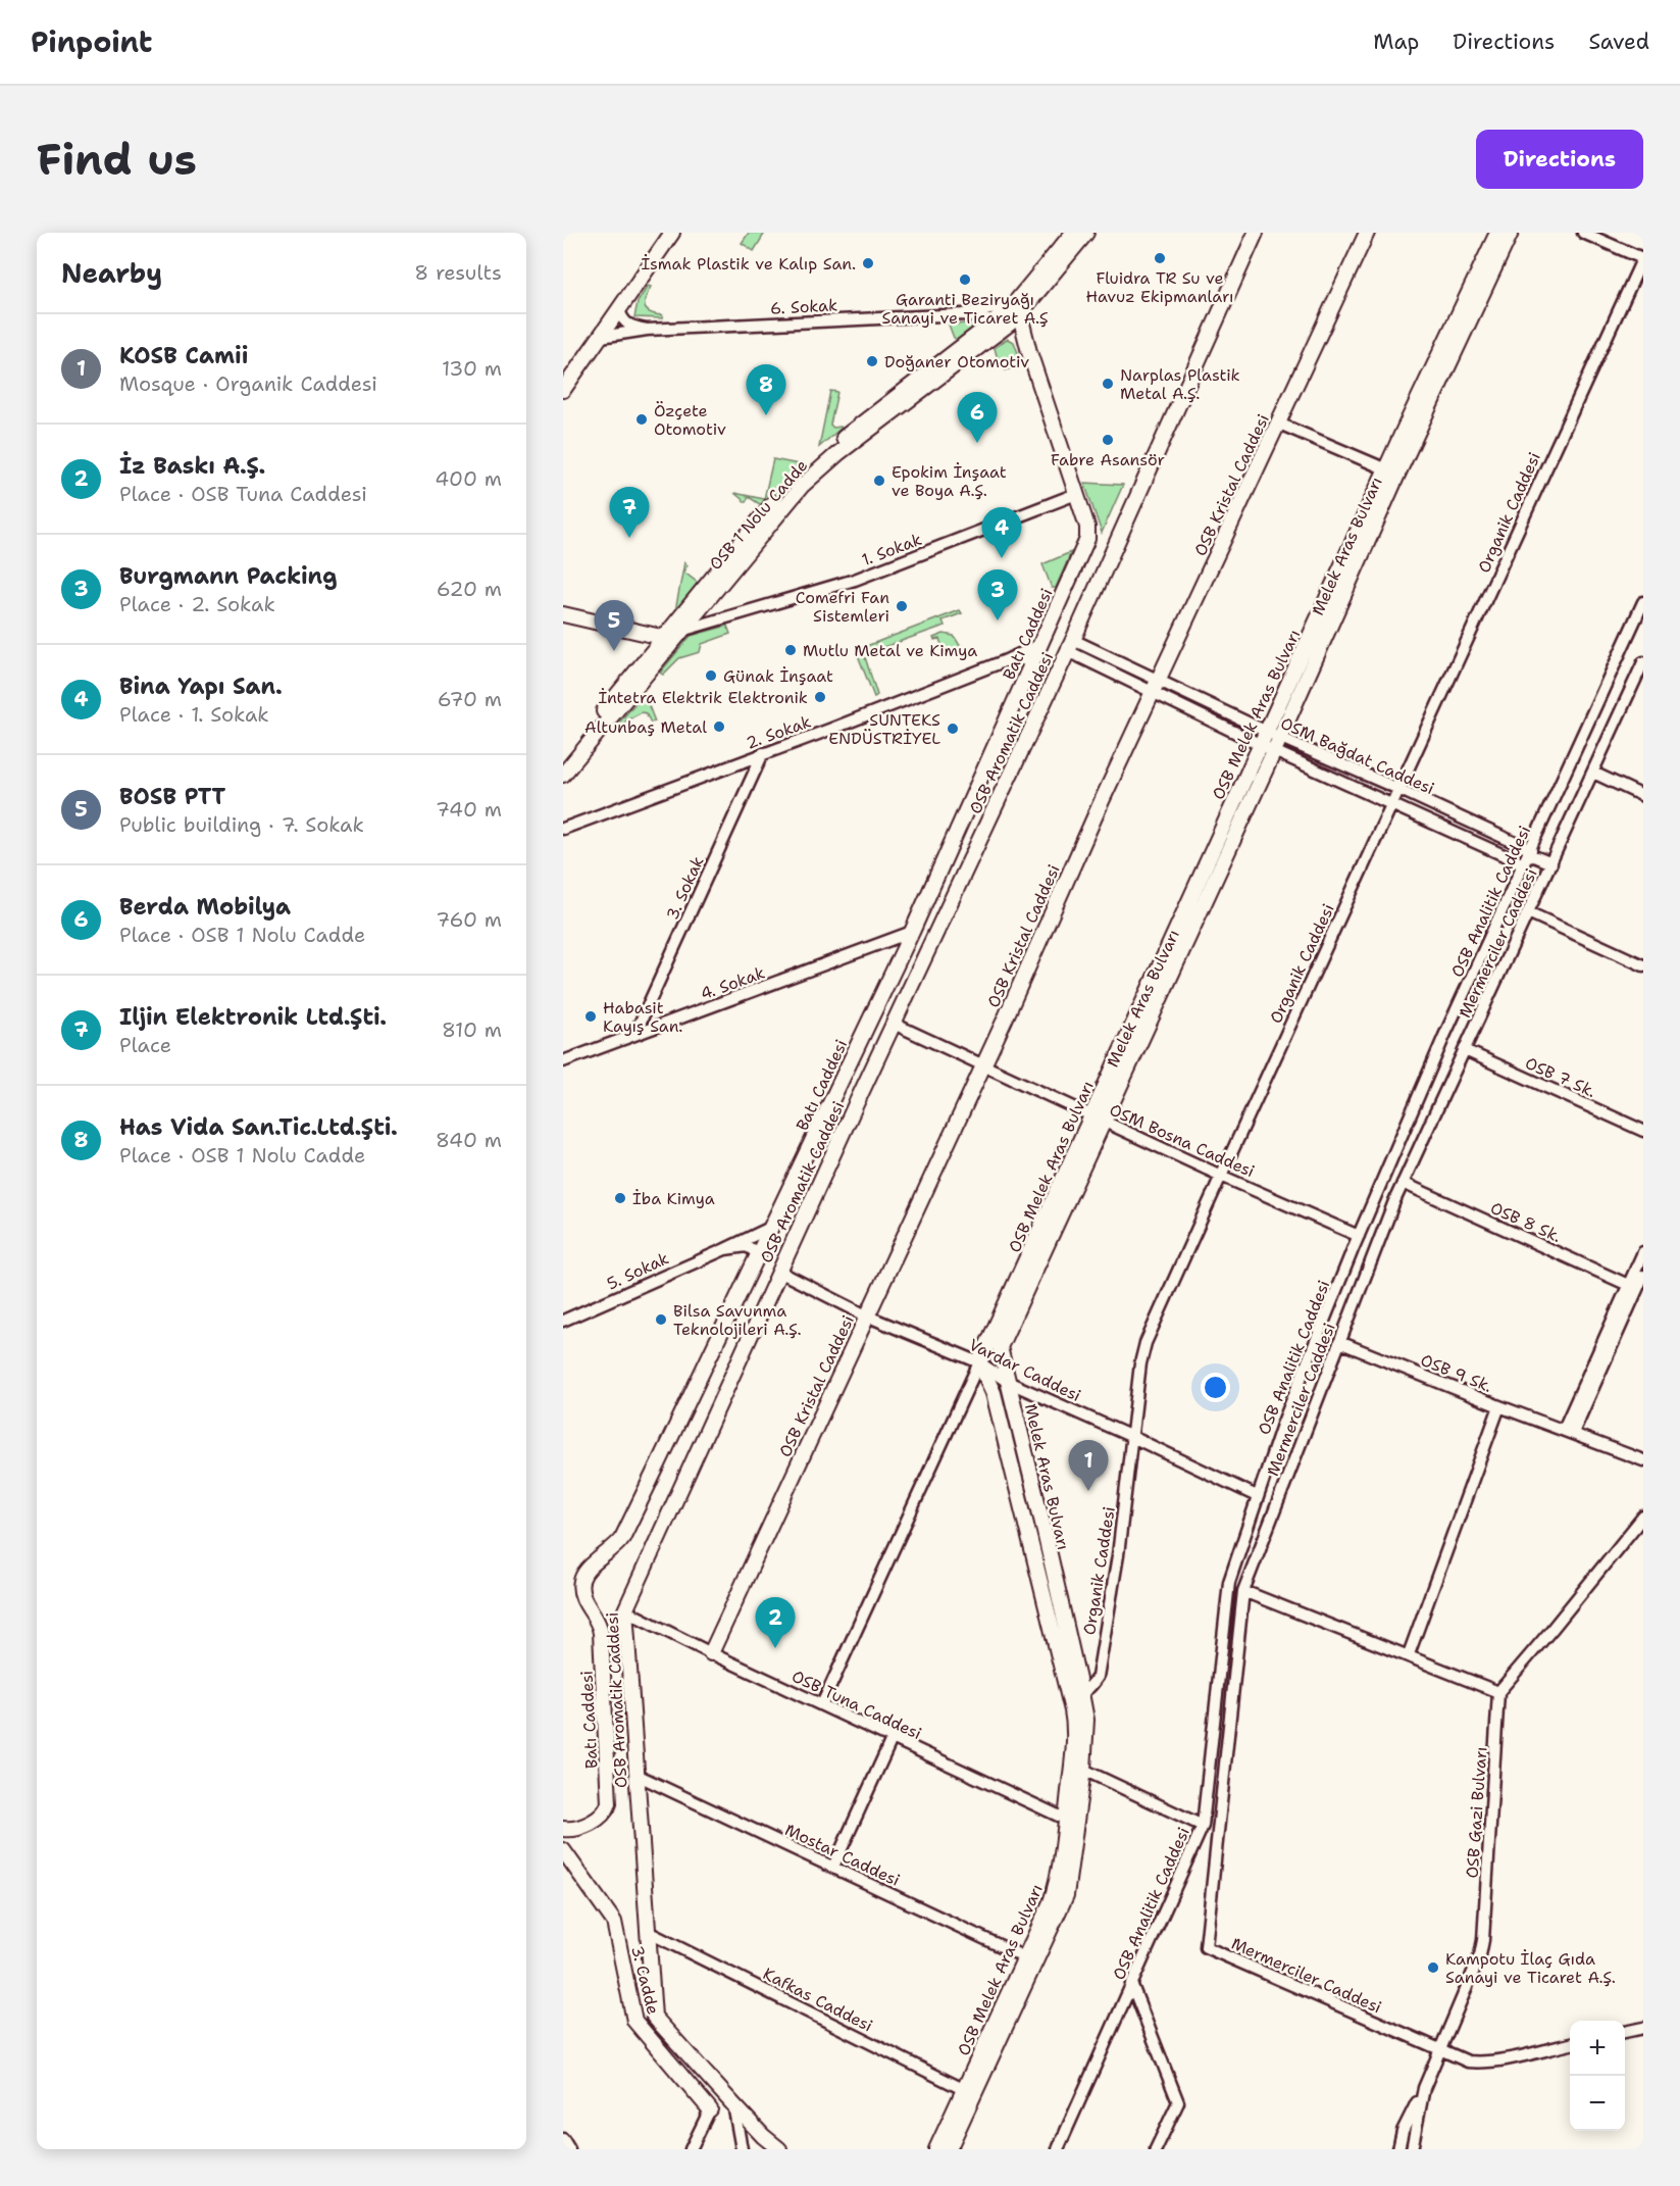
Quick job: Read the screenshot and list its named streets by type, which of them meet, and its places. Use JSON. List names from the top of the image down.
{
  "streets": {
    "street": [
      "6. Sokak",
      "OSB Kristal Caddesi",
      "Organik Caddesi",
      "OSB 1 Nolu Cadde",
      "Melek Aras Bulvarı",
      "1. Sokak",
      "Batı Caddesi",
      "OSB Melek Aras Bulvarı",
      "2. Sokak",
      "OSB Aromatik Caddesi",
      "OSM Bağdat Caddesi",
      "3. Sokak",
      "OSB Analitik Caddesi",
      "Mermerciler Caddesi",
      "4. Sokak",
      "OSB 7 Sk.",
      "OSM Bosna Caddesi",
      "OSB 8 Sk.",
      "5. Sokak",
      "Vardar Caddesi",
      "OSB 9 Sk.",
      "OSB Tuna Caddesi",
      "OSB Gazi Bulvarı",
      "Mostar Caddesi",
      "3. Cadde",
      "Kafkas Caddesi"
    ]
  },
  "crossings": [
    ["6. Sokak", "OSB 1 Nolu Cadde"],
    ["OSB Kristal Caddesi", "OSM Bağdat Caddesi"],
    ["OSB Kristal Caddesi", "OSM Bosna Caddesi"],
    ["OSB Kristal Caddesi", "Vardar Caddesi"],
    ["OSB Kristal Caddesi", "OSB Tuna Caddesi"],
    ["Organik Caddesi", "OSB Melek Aras Bulvarı"],
    ["Organik Caddesi", "OSM Bağdat Caddesi"],
    ["Organik Caddesi", "OSM Bosna Caddesi"],
    ["Organik Caddesi", "Vardar Caddesi"],
    ["OSB 1 Nolu Cadde", "1. Sokak"],
    ["Melek Aras Bulvarı", "OSB Melek Aras Bulvarı"],
    ["Melek Aras Bulvarı", "OSM Bosna Caddesi"],
    ["Melek Aras Bulvarı", "Vardar Caddesi"],
    ["Batı Caddesi", "2. Sokak"],
    ["Batı Caddesi", "4. Sokak"],
    ["Batı Caddesi", "5. Sokak"],
    ["OSB Melek Aras Bulvarı", "OSM Bağdat Caddesi"],
    ["OSB Melek Aras Bulvarı", "OSM Bosna Caddesi"],
    ["OSB Melek Aras Bulvarı", "Vardar Caddesi"],
    ["OSB Melek Aras Bulvarı", "OSB Tuna Caddesi"],
    ["OSB Melek Aras Bulvarı", "Mostar Caddesi"],
    ["OSB Melek Aras Bulvarı", "Kafkas Caddesi"],
    ["2. Sokak", "3. Sokak"],
    ["OSB Aromatik Caddesi", "OSM Bağdat Caddesi"],
    ["OSB Aromatik Caddesi", "OSM Bosna Caddesi"],
    ["OSB Aromatik Caddesi", "Vardar Caddesi"],
    ["OSB Aromatik Caddesi", "OSB Tuna Caddesi"],
    ["OSB Aromatik Caddesi", "Mostar Caddesi"],
    ["OSB Aromatik Caddesi", "Kafkas Caddesi"],
    ["OSM Bağdat Caddesi", "OSB Analitik Caddesi"],
    ["3. Sokak", "4. Sokak"],
    ["OSB Analitik Caddesi", "OSM Bosna Caddesi"],
    ["OSB Analitik Caddesi", "Vardar Caddesi"],
    ["Mermerciler Caddesi", "OSB 7 Sk."],
    ["Mermerciler Caddesi", "OSB 8 Sk."],
    ["Mermerciler Caddesi", "OSB 9 Sk."],
    ["Mermerciler Caddesi", "OSB Gazi Bulvarı"]
  ],
  "places": [
    "Fluidra TR Su ve Havuz Ekipmanları",
    "İsmak Plastik ve Kalıp San.",
    "Garanti Beziryağı Sanayi ve Ticaret A.Ş",
    "Doğaner Otomotiv",
    "Narplas Plastik Metal A.Ş.",
    "Özçete Otomotiv",
    "Fabre Asansör",
    "Epokim İnşaat ve Boya A.Ş.",
    "Comefri Fan Sistemleri",
    "Mutlu Metal ve Kimya",
    "Günak İnşaat",
    "İntetra Elektrik Elektronik",
    "Altunbaş Metal",
    "SUNTEKS ENDÜSTRİYEL",
    "Habasit Kayış San.",
    "İba Kimya",
    "Bilsa Savunma Teknolojileri A.Ş.",
    "Kampotu İlaç Gıda Sanayi ve Ticaret A.Ş."
  ],
  "page": {
    "header": "Pinpoint",
    "nav": ["Map", "Directions", "Saved"],
    "buttons": "Directions",
    "title": "Find us",
    "heading": ["Nearby", "8 results"],
    "list": [
      {
        "mark": "1",
        "name": "KOSB Camii",
        "note": "Mosque · Organik Caddesi",
        "value": "130 m"
      },
      {
        "mark": "2",
        "name": "İz Baskı A.Ş.",
        "note": "Place · OSB Tuna Caddesi",
        "value": "400 m"
      },
      {
        "mark": "3",
        "name": "Burgmann Packing",
        "note": "Place · 2. Sokak",
        "value": "620 m"
      },
      {
        "mark": "4",
        "name": "Bina Yapı San.",
        "note": "Place · 1. Sokak",
        "value": "670 m"
      },
      {
        "mark": "5",
        "name": "BOSB PTT",
        "note": "Public building · 7. Sokak",
        "value": "740 m"
      },
      {
        "mark": "6",
        "name": "Berda Mobilya",
        "note": "Place · OSB 1 Nolu Cadde",
        "value": "760 m"
      },
      {
        "mark": "7",
        "name": "Iljin Elektronik Ltd.Şti.",
        "note": "Place",
        "value": "810 m"
      },
      {
        "mark": "8",
        "name": "Has Vida San.Tic.Ltd.Şti.",
        "note": "Place · OSB 1 Nolu Cadde",
        "value": "840 m"
      }
    ],
    "pins": [
      "8",
      "6",
      "7",
      "4",
      "3",
      "5",
      "1",
      "2"
    ],
    "map_buttons": ["+", "−"]
  }
}
